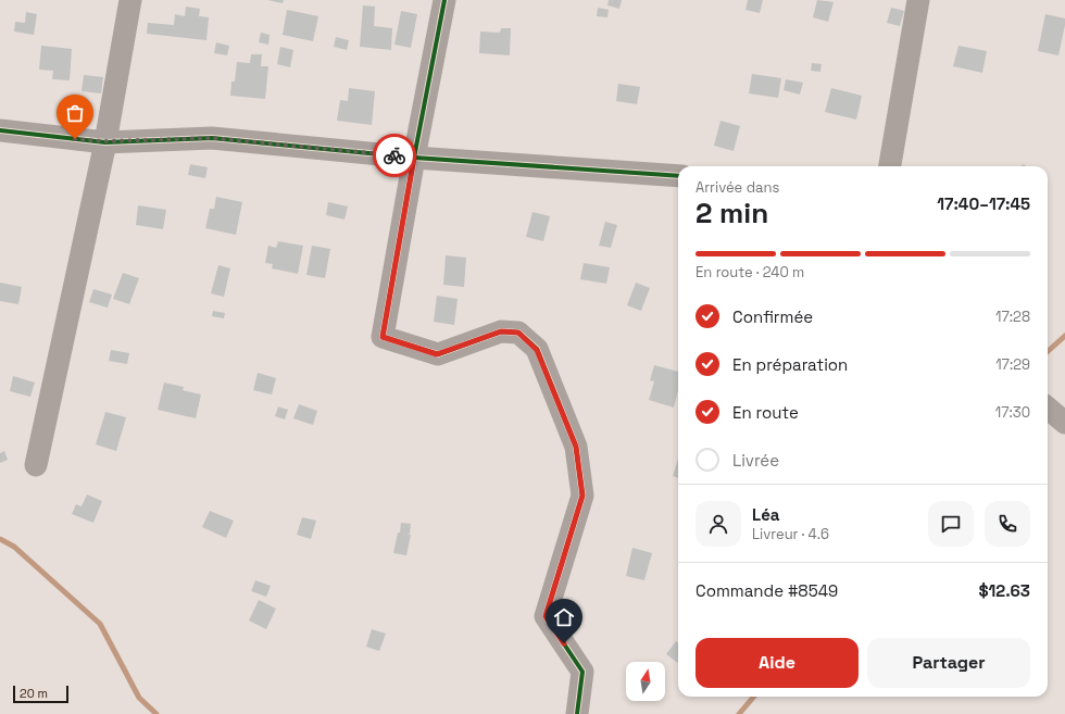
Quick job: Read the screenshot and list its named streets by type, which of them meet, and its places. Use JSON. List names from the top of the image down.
{
  "scale_bar": "20 m",
  "north": "top",
  "page": {
    "heading": ["2 min", "Arrivée dans", "17:40–17:45"],
    "panel": [
      "Léa",
      "Livreur · 4.6",
      "Commande #8549",
      "$12.63"
    ],
    "bar": "En route · 240 m",
    "list": [
      ["Confirmée", "17:28"],
      ["En préparation", "17:29"],
      ["En route", "17:30"],
      "Livrée"
    ],
    "buttons": ["Aide", "Partager"],
    "scale": "20 m"
  }
}
